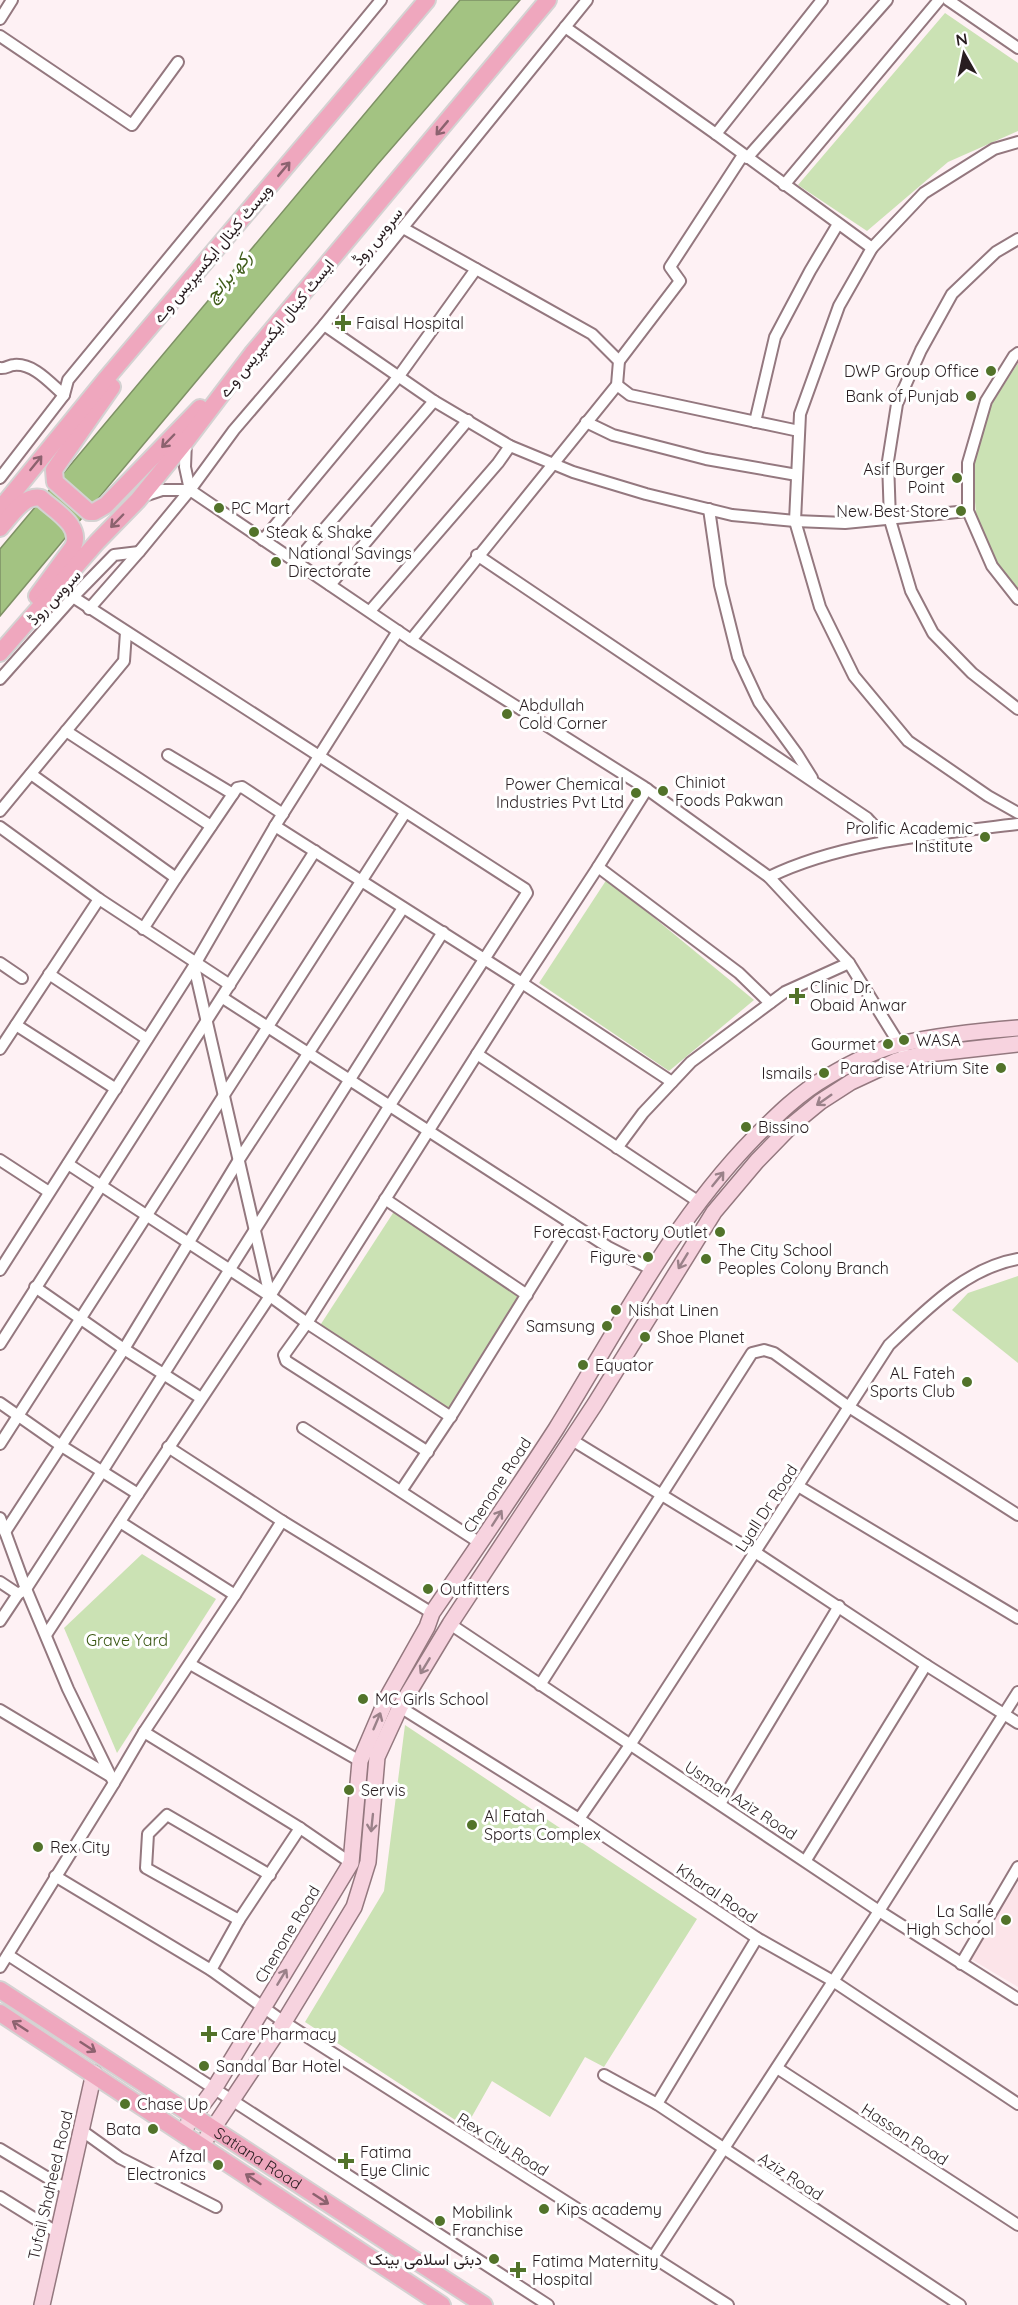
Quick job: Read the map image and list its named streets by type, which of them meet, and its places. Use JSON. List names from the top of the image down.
{
  "streets": {
    "main road": ["ویسٹ کینال ایکسپریس وے", "ایسٹ کینال ایکسپریس وے", "Satiana Road"],
    "street": [
      "سروس روڈ",
      "Chenone Road",
      "Lyall Dr Road",
      "Usman Aziz Road",
      "Kharal Road",
      "Hassan Road",
      "Rex City Road",
      "Aziz Road",
      "Tufail Shaheed Road"
    ]
  },
  "crossings": [
    ["Chenone Road", "Usman Aziz Road"],
    ["Chenone Road", "Kharal Road"],
    ["Chenone Road", "Rex City Road"],
    ["Chenone Road", "Satiana Road"],
    ["Lyall Dr Road", "Usman Aziz Road"],
    ["Lyall Dr Road", "Kharal Road"],
    ["Satiana Road", "Tufail Shaheed Road"]
  ],
  "one_way": ["ویسٹ کینال ایکسپریس وے", "ایسٹ کینال ایکسپریس وے"],
  "water": ["رکھ برانچ"],
  "parks": ["Grave Yard"],
  "places": {
    "health": [
      "Faisal Hospital",
      "Clinic Dr. Obaid Anwar",
      "Care Pharmacy",
      "Fatima Eye Clinic",
      "Fatima Maternity Hospital"
    ],
    "other": [
      "DWP Group Office",
      "Bank of Punjab",
      "Asif Burger Point",
      "PC Mart",
      "New Best Store",
      "Steak & Shake",
      "National Savings Directorate",
      "Abdullah Cold Corner",
      "Chiniot Foods Pakwan",
      "Power Chemical Industries Pvt Ltd",
      "Prolific Academic Institute",
      "WASA",
      "Gourmet",
      "Paradise Atrium Site",
      "Ismails",
      "Bissino",
      "Forecast Factory Outlet",
      "Figure",
      "The City School Peoples Colony Branch",
      "Nishat Linen",
      "Samsung",
      "Shoe Planet",
      "Equator",
      "AL Fateh Sports Club",
      "Outfitters",
      "MC Girls School",
      "Servis",
      "Al Fatah Sports Complex",
      "Rex City",
      "La Salle High School",
      "Sandal Bar Hotel",
      "Chase Up",
      "Bata",
      "Afzal Electronics",
      "Kips academy",
      "Mobilink Franchise",
      "دبئی اسلامی بینک"
    ]
  },
  "north": "top"
}
